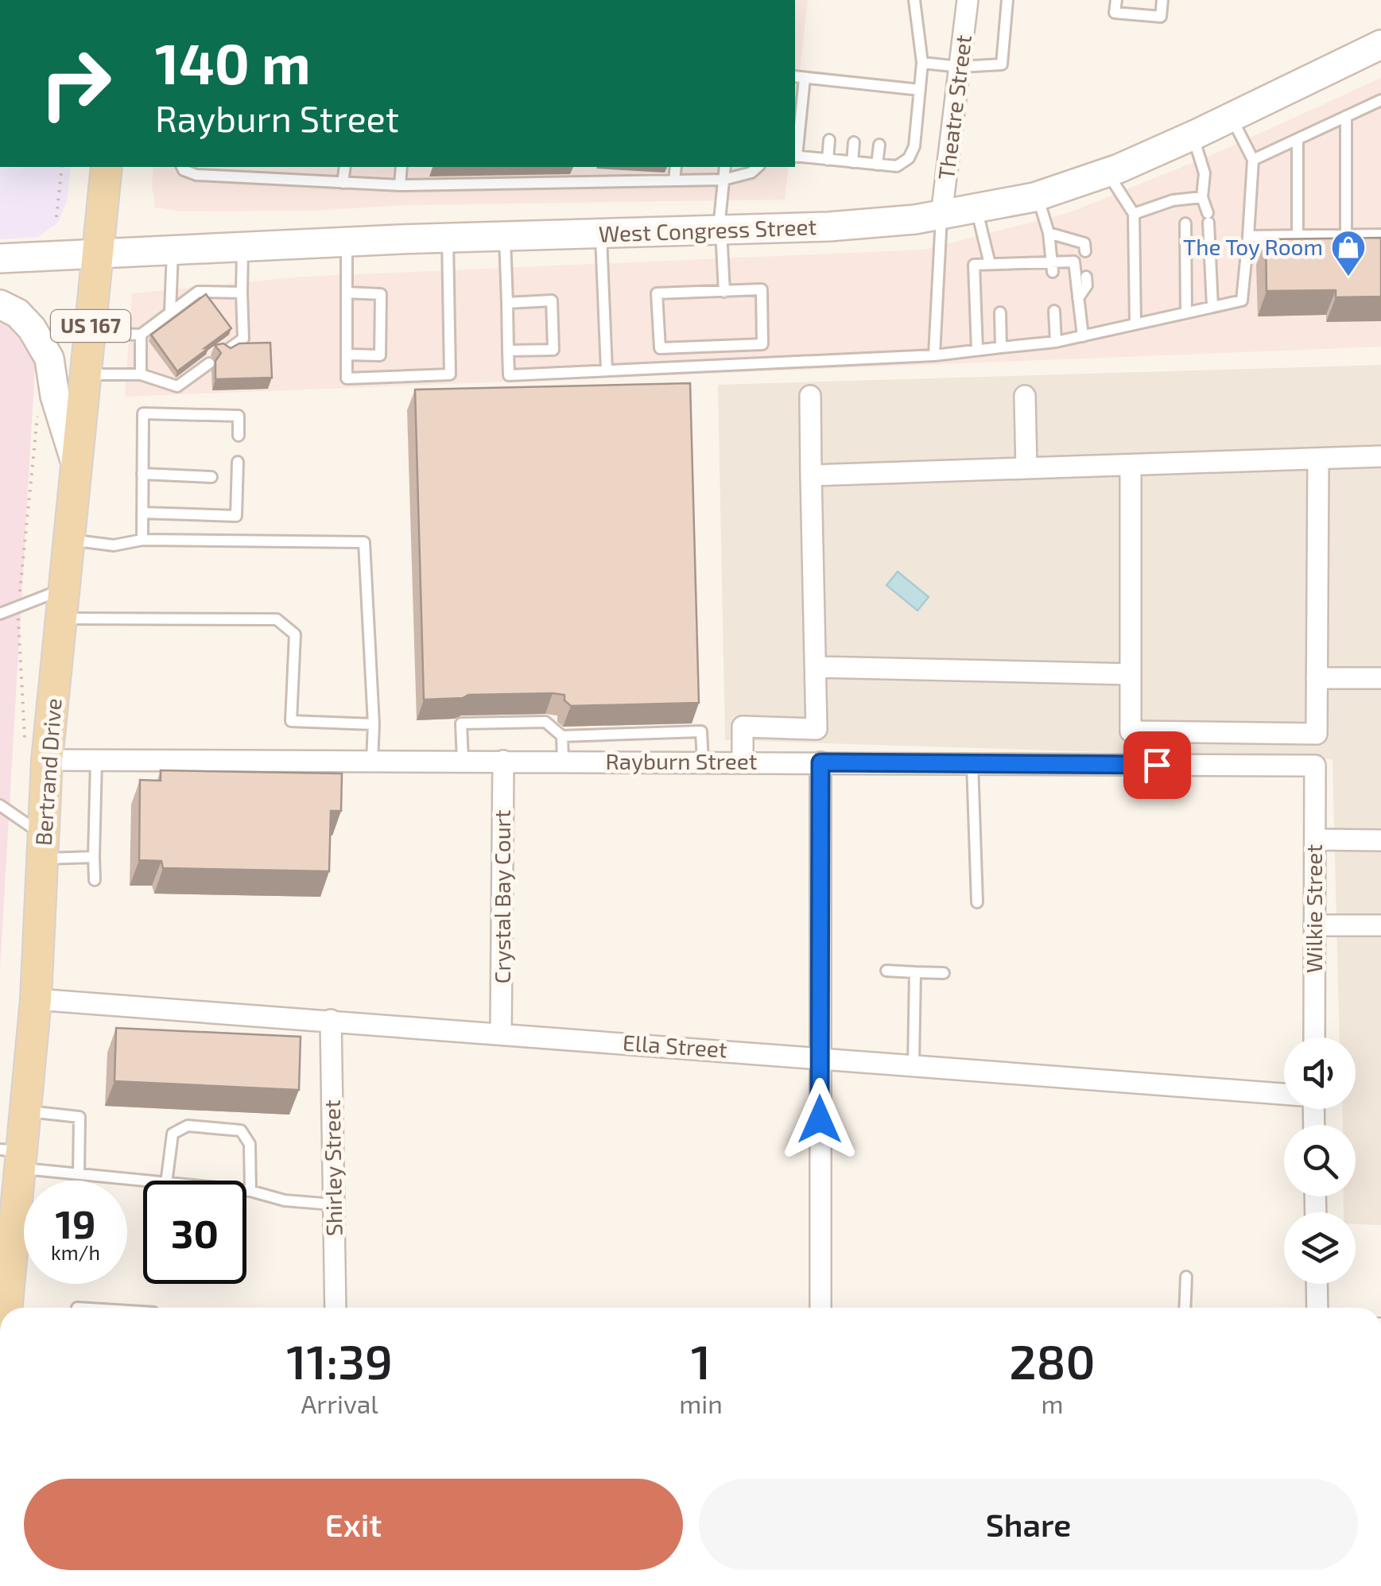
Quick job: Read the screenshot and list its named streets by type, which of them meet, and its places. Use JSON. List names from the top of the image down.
{
  "streets": {
    "main road": ["West Congress Street", "US 167", "Bertrand Drive"],
    "street": [
      "Theatre Street",
      "Rayburn Street",
      "Crystal Bay Court",
      "Wilkie Street",
      "Ella Street",
      "Shirley Street"
    ]
  },
  "crossings": [
    ["Theatre Street", "West Congress Street"],
    ["West Congress Street", "Bertrand Drive"],
    ["Rayburn Street", "Bertrand Drive"],
    ["Rayburn Street", "Crystal Bay Court"],
    ["Rayburn Street", "Wilkie Street"],
    ["Bertrand Drive", "Ella Street"],
    ["Crystal Bay Court", "Ella Street"],
    ["Ella Street", "Shirley Street"]
  ],
  "places": {
    "shop": ["The Toy Room"]
  },
  "page": {
    "turn": ["140 m", "Rayburn Street"],
    "speed": "19 km/h",
    "limit": "30",
    "eta": [
      "11:39",
      "Arrival",
      "1",
      "min",
      "280",
      "m"
    ],
    "buttons": ["Exit", "Share"]
  }
}
